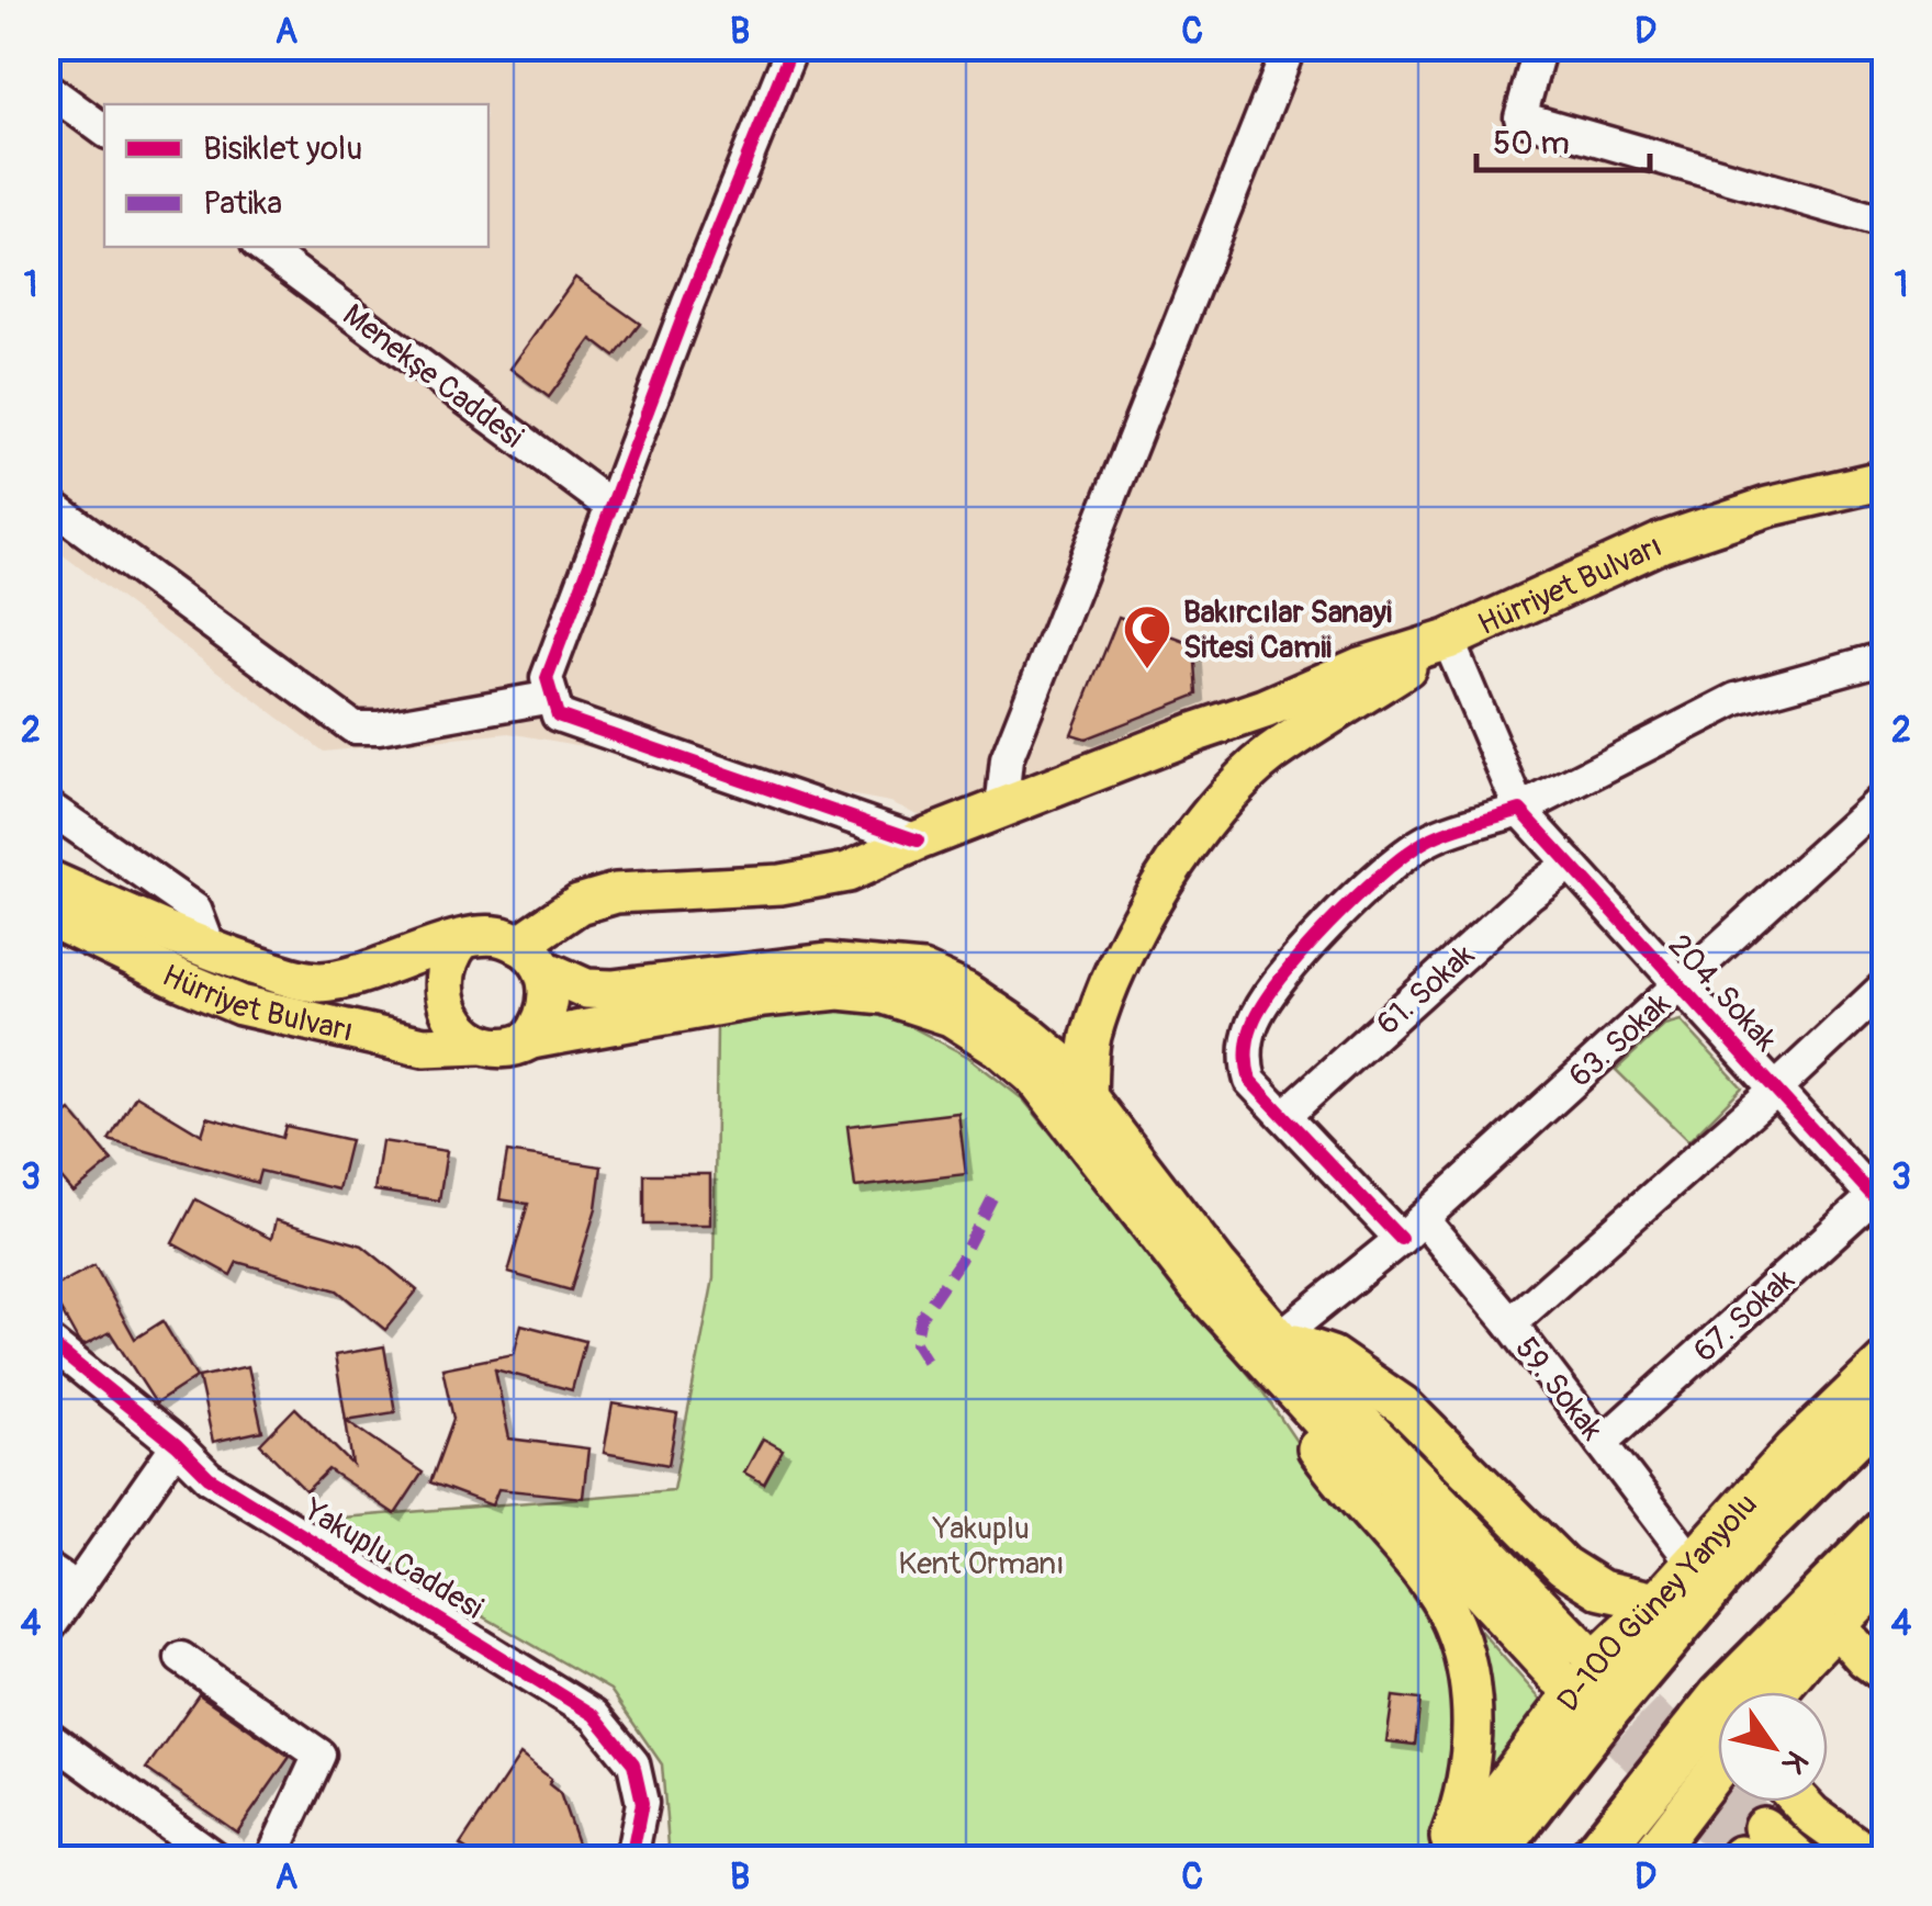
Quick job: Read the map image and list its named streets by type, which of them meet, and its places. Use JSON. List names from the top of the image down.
{
  "streets": {
    "main road": ["Hürriyet Bulvarı", "D-100 Güney Yanyolu"],
    "street": [
      "Menekşe Caddesi",
      "61. Sokak",
      "204. Sokak",
      "63. Sokak",
      "67. Sokak",
      "59. Sokak",
      "Yakuplu Caddesi"
    ]
  },
  "crossings": [
    ["Hürriyet Bulvarı", "204. Sokak"],
    ["61. Sokak", "204. Sokak"],
    ["61. Sokak", "59. Sokak"],
    ["204. Sokak", "63. Sokak"],
    ["204. Sokak", "67. Sokak"],
    ["204. Sokak", "59. Sokak"],
    ["63. Sokak", "59. Sokak"],
    ["67. Sokak", "59. Sokak"],
    ["59. Sokak", "D-100 Güney Yanyolu"]
  ],
  "parks": ["Yakuplu Kent Ormanı"],
  "places": {
    "mosque": ["Bakırcılar Sanayi Sitesi Camii"]
  },
  "legend": ["Bisiklet yolu", "Patika"],
  "scale_bar": "50 m",
  "north": "bottom right",
  "grid": {
    "columns": [
      "A",
      "B",
      "C",
      "D"
    ],
    "rows": [
      "1",
      "2",
      "3",
      "4"
    ]
  }
}
